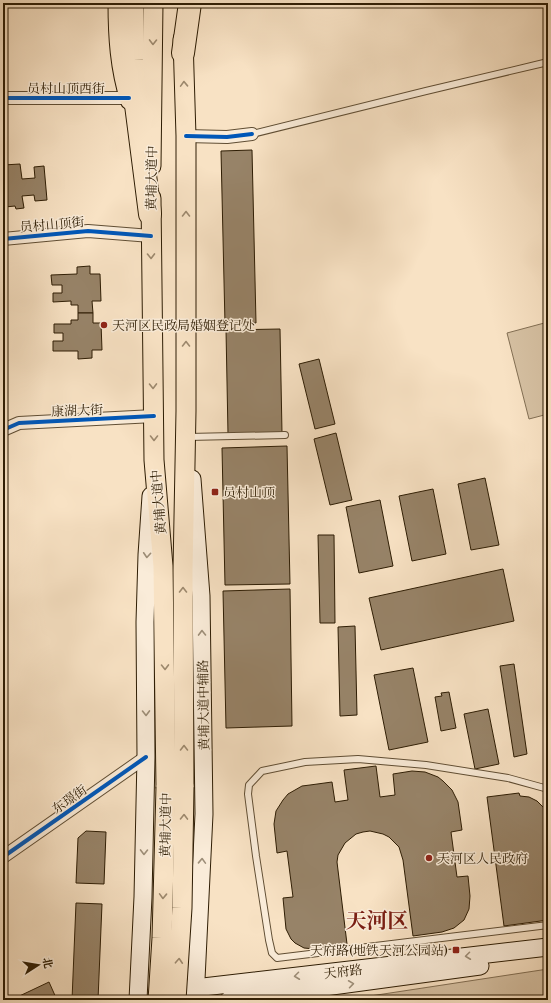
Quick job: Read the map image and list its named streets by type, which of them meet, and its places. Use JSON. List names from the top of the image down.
{
  "streets": {
    "main road": ["黄埔大道中", "黄埔大道中辅路", "天府路"],
    "street": [
      "员村山顶西街",
      "员村山顶街",
      "康湖大街",
      "东璟街"
    ]
  },
  "crossings": [
    ["黄埔大道中", "员村山顶街"],
    ["黄埔大道中", "康湖大街"],
    ["黄埔大道中", "黄埔大道中辅路"],
    ["黄埔大道中辅路", "天府路"]
  ],
  "districts": ["天河区"],
  "places": {
    "other": ["天河区民政局婚姻登记处", "天河区人民政府"],
    "transit": ["员村山顶", "天府路(地铁天河公园站)"]
  },
  "north": "right"
}
